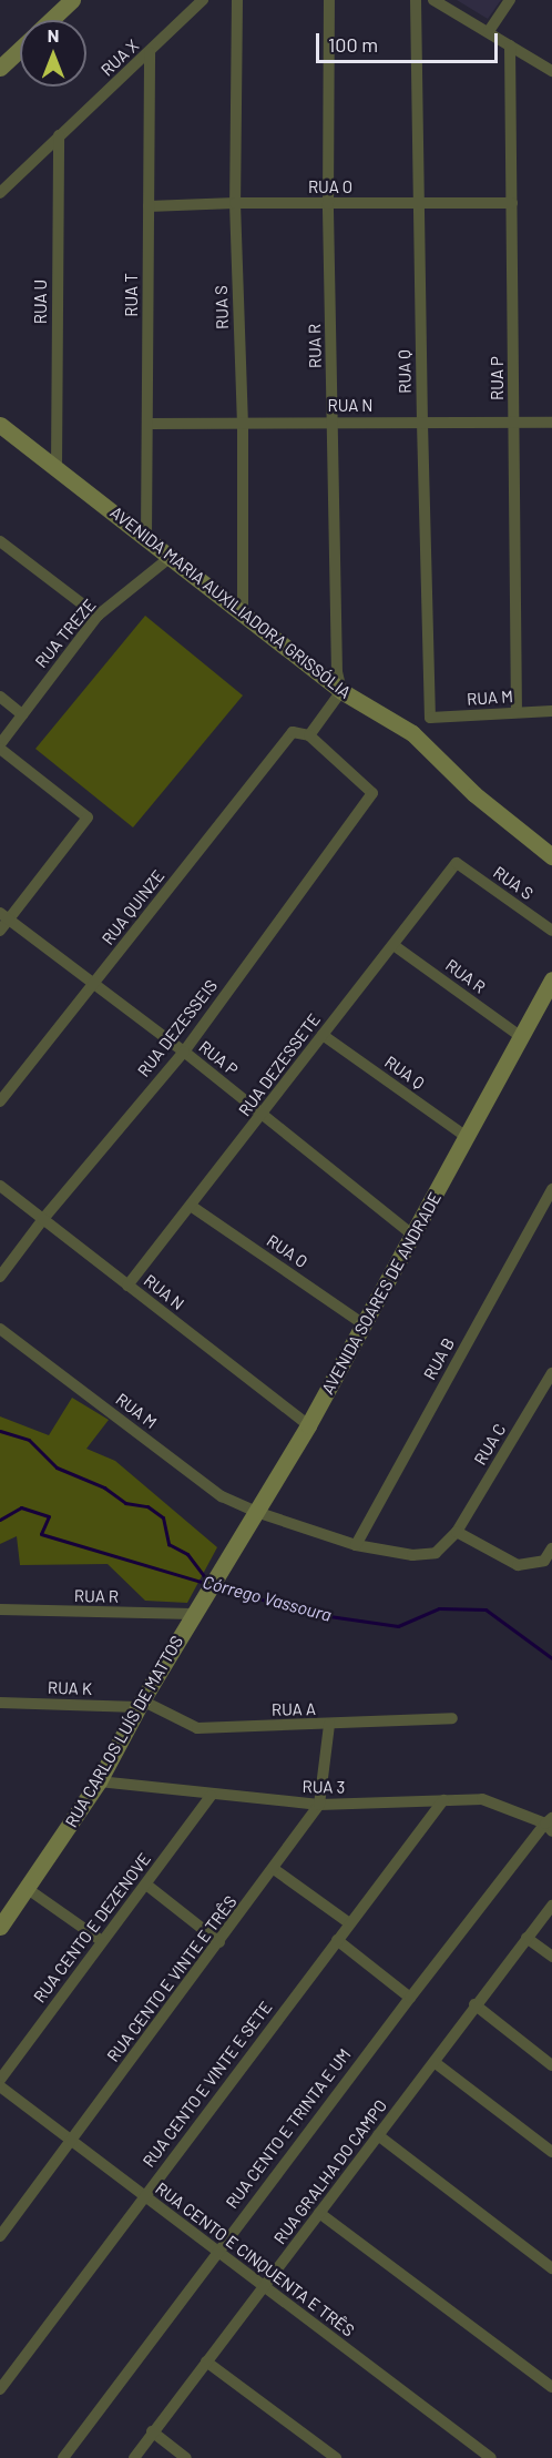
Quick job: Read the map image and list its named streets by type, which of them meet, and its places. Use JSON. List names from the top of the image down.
{
  "streets": {
    "street": [
      "RUA X",
      "RUA O",
      "RUA T",
      "RUA U",
      "RUA S",
      "RUA R",
      "RUA Q",
      "RUA P",
      "RUA N",
      "AVENIDA MARIA AUXILIADORA GRISSÓLIA",
      "RUA TREZE",
      "RUA M",
      "RUA QUINZE",
      "RUA DEZESSEIS",
      "RUA DEZESSETE",
      "AVENIDA SOARES DE ANDRADE",
      "RUA B",
      "RUA C",
      "RUA K",
      "RUA A",
      "RUA CARLOS LUÍS DE MATTOS",
      "RUA 3",
      "RUA CENTO E DEZENOVE",
      "RUA CENTO E VINTE E TRÊS",
      "RUA CENTO E VINTE E SETE",
      "RUA CENTO E TRINTA E UM",
      "RUA GRALHA DO CAMPO",
      "RUA CENTO E CINQUENTA E TRÊS"
    ]
  },
  "crossings": [
    ["RUA X", "RUA T"],
    ["RUA X", "RUA U"],
    ["RUA O", "RUA T"],
    ["RUA O", "RUA S"],
    ["RUA O", "RUA R"],
    ["RUA O", "RUA Q"],
    ["RUA O", "RUA P"],
    ["RUA O", "RUA DEZESSETE"],
    ["RUA O", "AVENIDA SOARES DE ANDRADE"],
    ["RUA T", "RUA N"],
    ["RUA T", "AVENIDA MARIA AUXILIADORA GRISSÓLIA"],
    ["RUA U", "AVENIDA MARIA AUXILIADORA GRISSÓLIA"],
    ["RUA S", "RUA N"],
    ["RUA S", "AVENIDA MARIA AUXILIADORA GRISSÓLIA"],
    ["RUA S", "RUA DEZESSETE"],
    ["RUA R", "RUA N"],
    ["RUA R", "AVENIDA MARIA AUXILIADORA GRISSÓLIA"],
    ["RUA R", "RUA DEZESSETE"],
    ["RUA R", "AVENIDA SOARES DE ANDRADE"],
    ["RUA R", "RUA CARLOS LUÍS DE MATTOS"],
    ["RUA Q", "RUA N"],
    ["RUA Q", "RUA M"],
    ["RUA Q", "RUA DEZESSETE"],
    ["RUA Q", "AVENIDA SOARES DE ANDRADE"],
    ["RUA P", "RUA N"],
    ["RUA P", "RUA M"],
    ["RUA P", "RUA QUINZE"],
    ["RUA P", "RUA DEZESSEIS"],
    ["RUA P", "RUA DEZESSETE"],
    ["RUA P", "AVENIDA SOARES DE ANDRADE"],
    ["RUA N", "RUA DEZESSEIS"],
    ["RUA N", "RUA DEZESSETE"],
    ["RUA N", "AVENIDA SOARES DE ANDRADE"],
    ["AVENIDA MARIA AUXILIADORA GRISSÓLIA", "RUA TREZE"],
    ["RUA M", "AVENIDA SOARES DE ANDRADE"],
    ["RUA QUINZE", "RUA DEZESSEIS"],
    ["AVENIDA SOARES DE ANDRADE", "RUA CARLOS LUÍS DE MATTOS"],
    ["RUA K", "RUA A"],
    ["RUA K", "RUA CARLOS LUÍS DE MATTOS"],
    ["RUA A", "RUA CARLOS LUÍS DE MATTOS"],
    ["RUA A", "RUA CENTO E VINTE E TRÊS"],
    ["RUA CARLOS LUÍS DE MATTOS", "RUA 3"],
    ["RUA 3", "RUA CENTO E DEZENOVE"],
    ["RUA 3", "RUA CENTO E VINTE E TRÊS"],
    ["RUA 3", "RUA CENTO E VINTE E SETE"],
    ["RUA 3", "RUA CENTO E TRINTA E UM"],
    ["RUA CENTO E VINTE E TRÊS", "RUA CENTO E CINQUENTA E TRÊS"],
    ["RUA CENTO E VINTE E SETE", "RUA CENTO E CINQUENTA E TRÊS"],
    ["RUA CENTO E TRINTA E UM", "RUA CENTO E CINQUENTA E TRÊS"],
    ["RUA GRALHA DO CAMPO", "RUA CENTO E CINQUENTA E TRÊS"]
  ],
  "water": ["Córrego Vassoura"],
  "scale_bar": "100 m",
  "north": "top"
}
